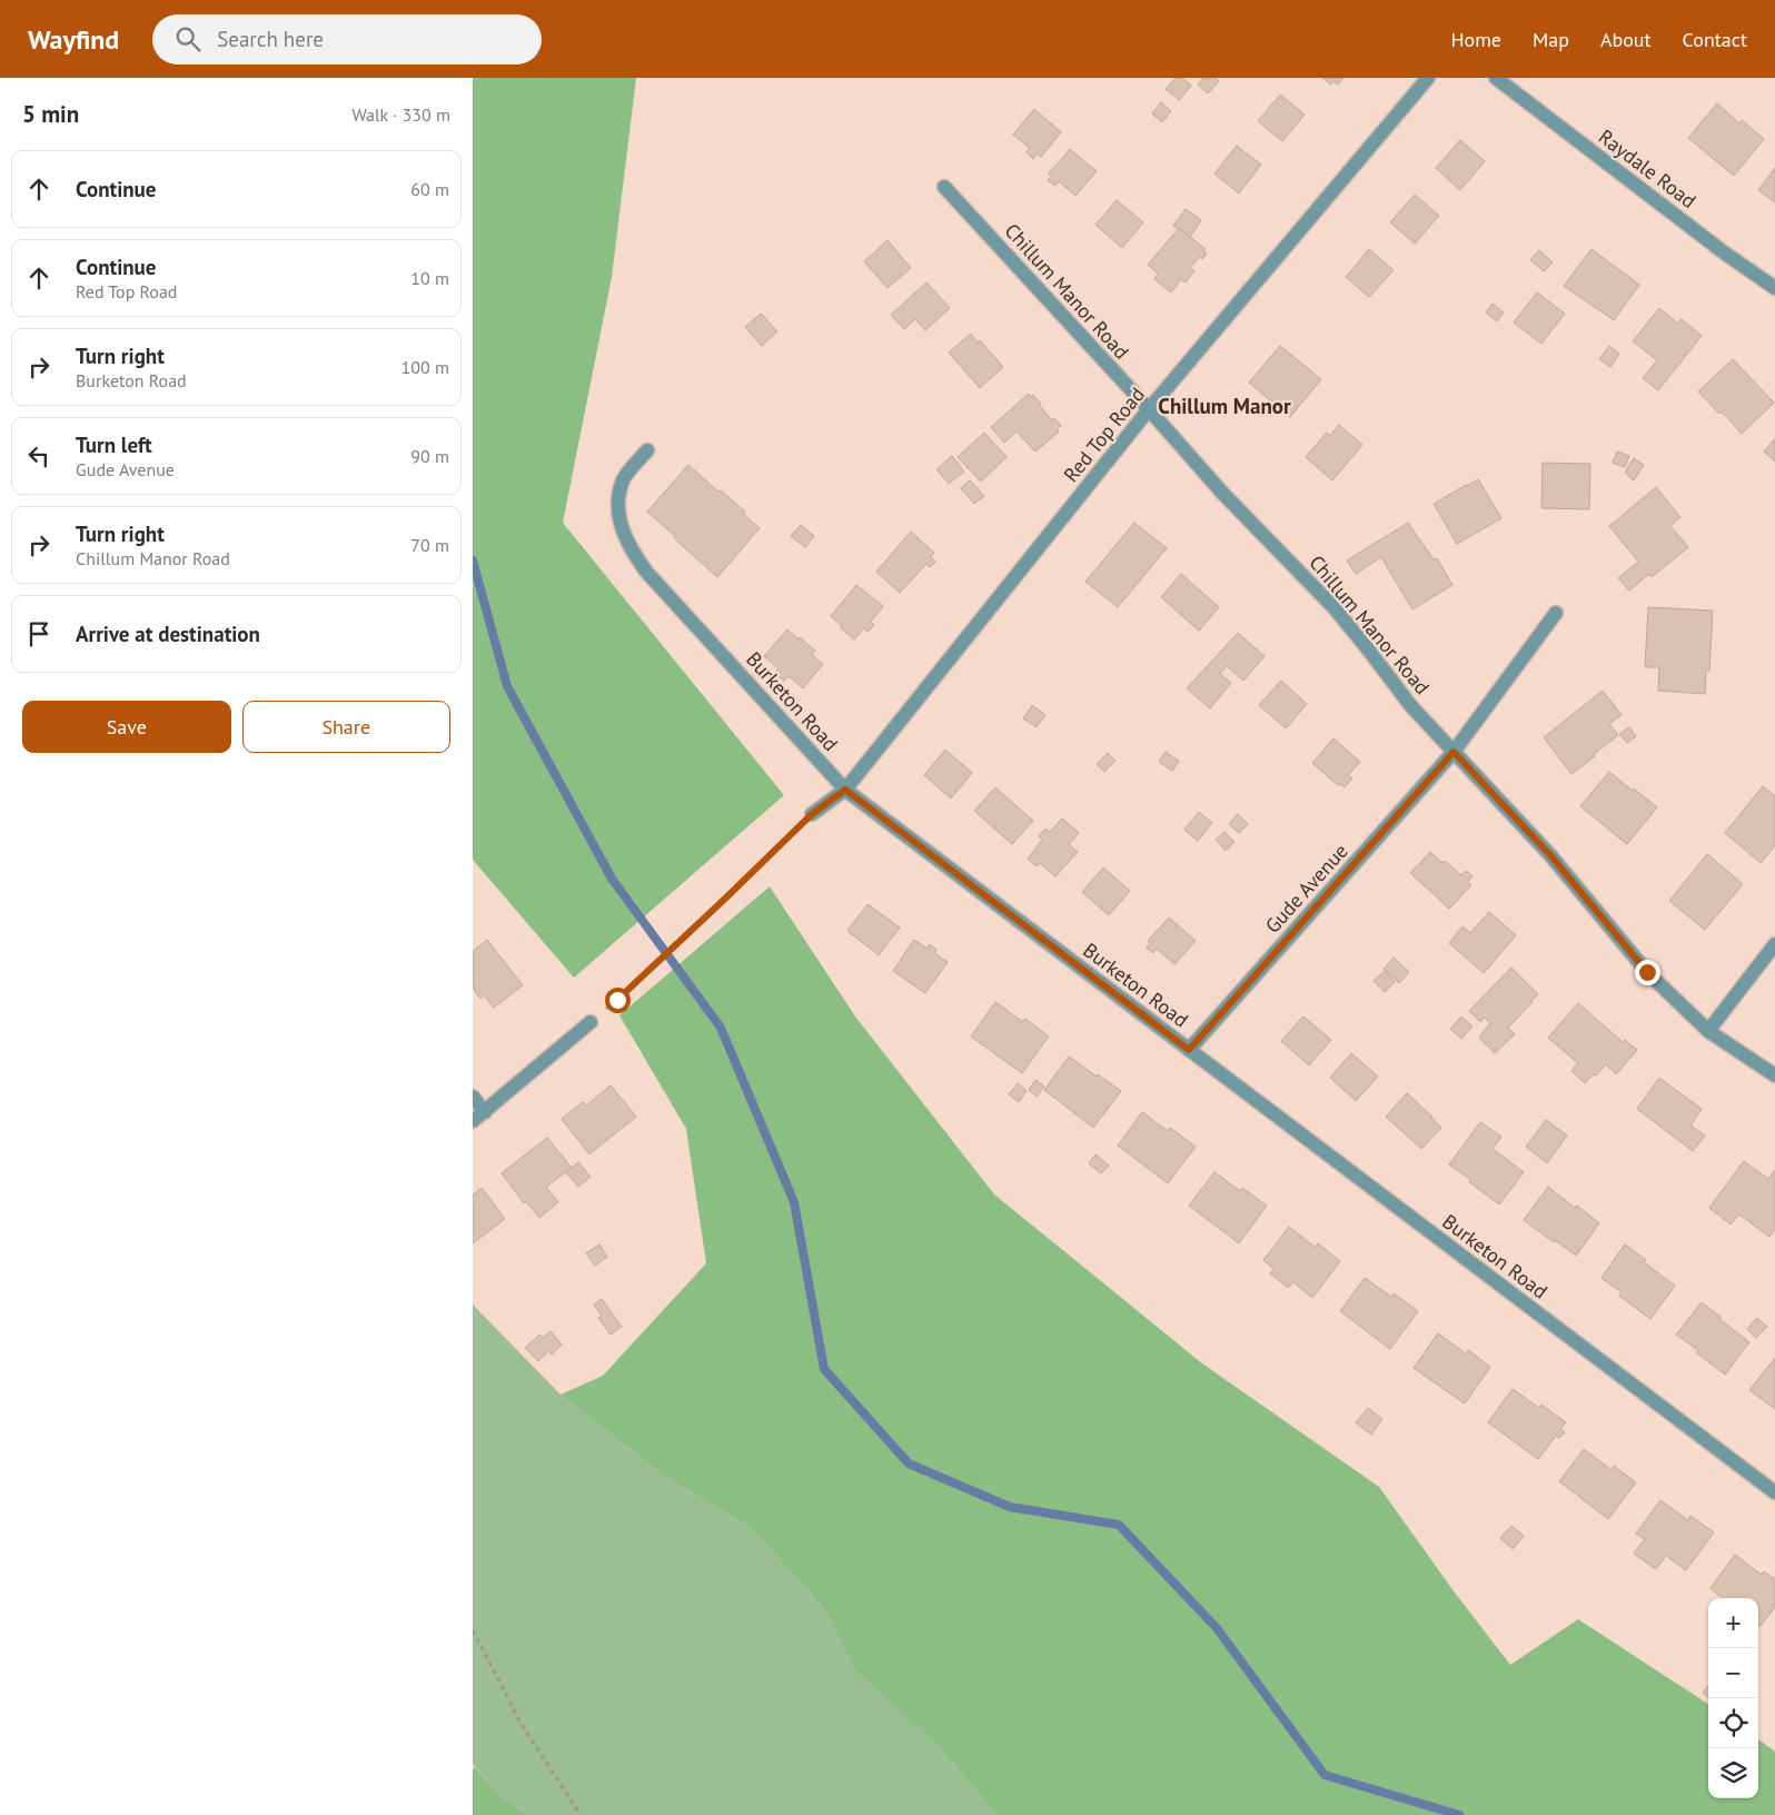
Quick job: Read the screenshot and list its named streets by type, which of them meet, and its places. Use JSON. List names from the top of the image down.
{
  "streets": {
    "street": [
      "Raydale Road",
      "Chillum Manor Road",
      "Red Top Road",
      "Burketon Road",
      "Gude Avenue"
    ]
  },
  "crossings": [
    ["Chillum Manor Road", "Red Top Road"],
    ["Chillum Manor Road", "Gude Avenue"],
    ["Red Top Road", "Burketon Road"],
    ["Burketon Road", "Gude Avenue"]
  ],
  "districts": ["Chillum Manor"],
  "page": {
    "header": "Wayfind",
    "search": "Search here",
    "nav": [
      "Home",
      "Map",
      "About",
      "Contact"
    ],
    "heading": ["5 min", "Walk · 330 m"],
    "list": [
      ["Continue", "60 m"],
      ["Continue", "Red Top Road", "10 m"],
      ["Turn right", "Burketon Road", "100 m"],
      ["Turn left", "Gude Avenue", "90 m"],
      ["Turn right", "Chillum Manor Road", "70 m"],
      "Arrive at destination"
    ],
    "buttons": ["Save", "Share"],
    "map_buttons": ["+", "−"]
  }
}
